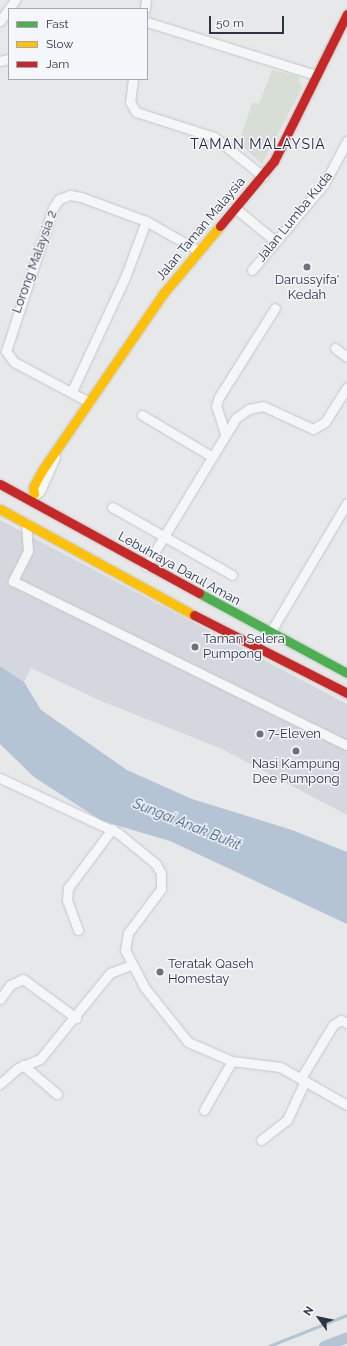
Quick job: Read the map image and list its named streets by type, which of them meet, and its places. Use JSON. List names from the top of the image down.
{
  "streets": {
    "main road": ["Jalan Taman Malaysia", "Lebuhraya Darul Aman"],
    "street": ["Jalan Lumba Kuda", "Lorong Malaysia 2"]
  },
  "crossings": [
    ["Jalan Taman Malaysia", "Lorong Malaysia 2"],
    ["Jalan Taman Malaysia", "Lebuhraya Darul Aman"]
  ],
  "districts": ["TAMAN MALAYSIA"],
  "water": ["Sungai Anak Bukit"],
  "places": [
    "Darussyifa' Kedah",
    "Taman Selera Pumpong",
    "7-Eleven",
    "Nasi Kampung Dee Pumpong",
    "Teratak Qaseh Homestay"
  ],
  "legend": ["Fast", "Slow", "Jam"],
  "scale_bar": "50 m",
  "north": "top left"
}
